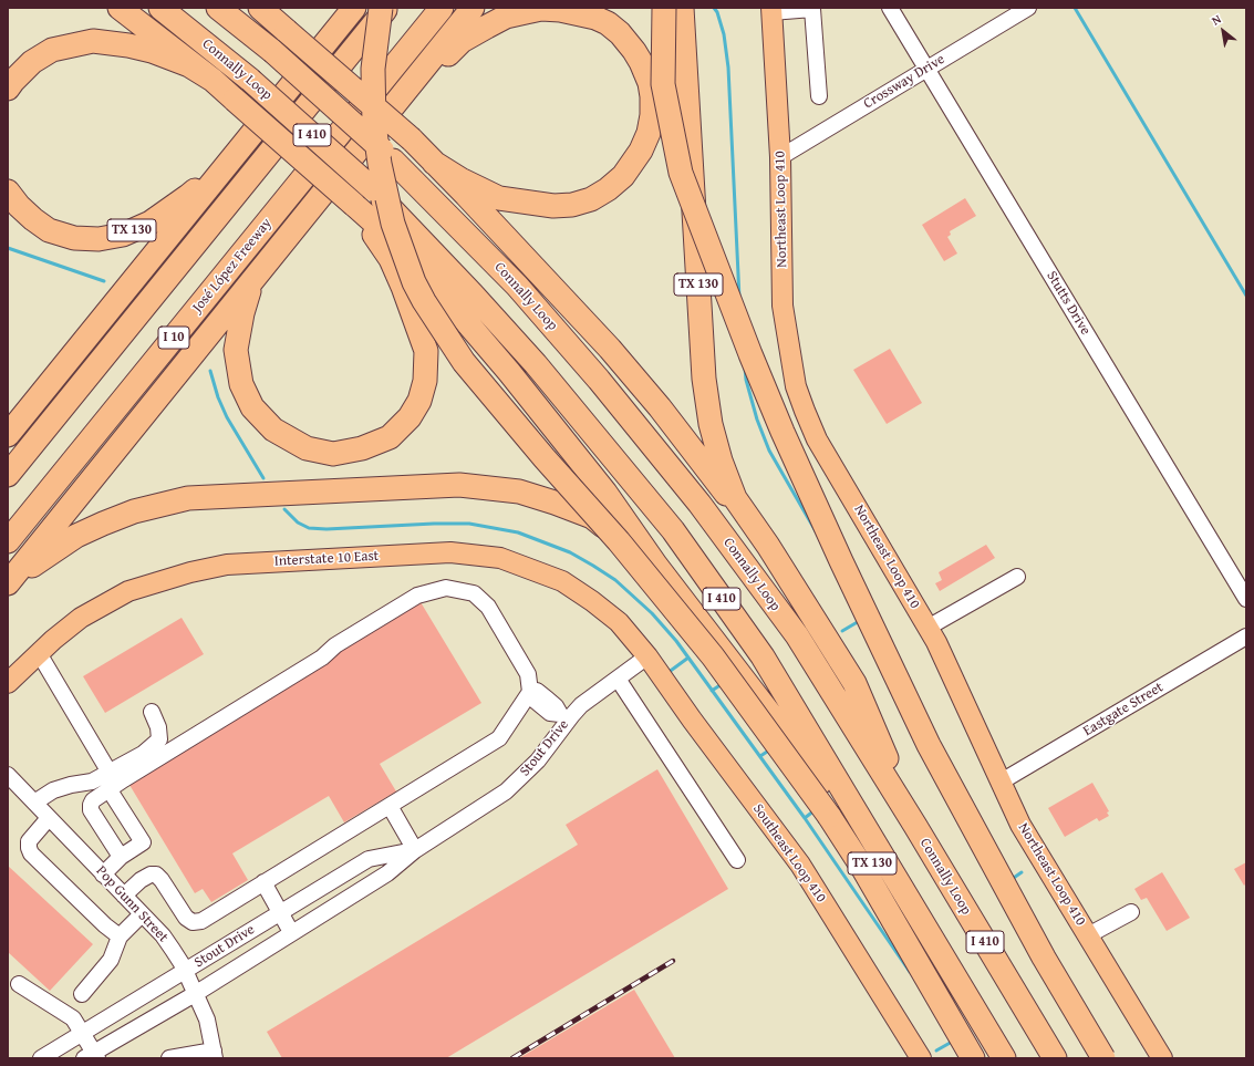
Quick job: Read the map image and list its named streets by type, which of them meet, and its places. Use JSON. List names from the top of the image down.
{
  "streets": {
    "highway": [
      "Connally Loop",
      "I 410",
      "TX 130",
      "José López Freeway",
      "I 10"
    ],
    "main road": ["Northeast Loop 410", "Interstate 10 East", "Southeast Loop 410"],
    "street": [
      "Crossway Drive",
      "Stutts Drive",
      "Eastgate Street",
      "Stout Drive",
      "Pop Gunn Street"
    ]
  },
  "crossings": [
    ["Connally Loop", "TX 130"],
    ["Crossway Drive", "Northeast Loop 410"],
    ["Crossway Drive", "Stutts Drive"],
    ["Northeast Loop 410", "Eastgate Street"],
    ["Interstate 10 East", "Stout Drive"],
    ["Interstate 10 East", "Southeast Loop 410"],
    ["Stout Drive", "Southeast Loop 410"],
    ["Stout Drive", "Pop Gunn Street"]
  ],
  "north": "top left"
}
